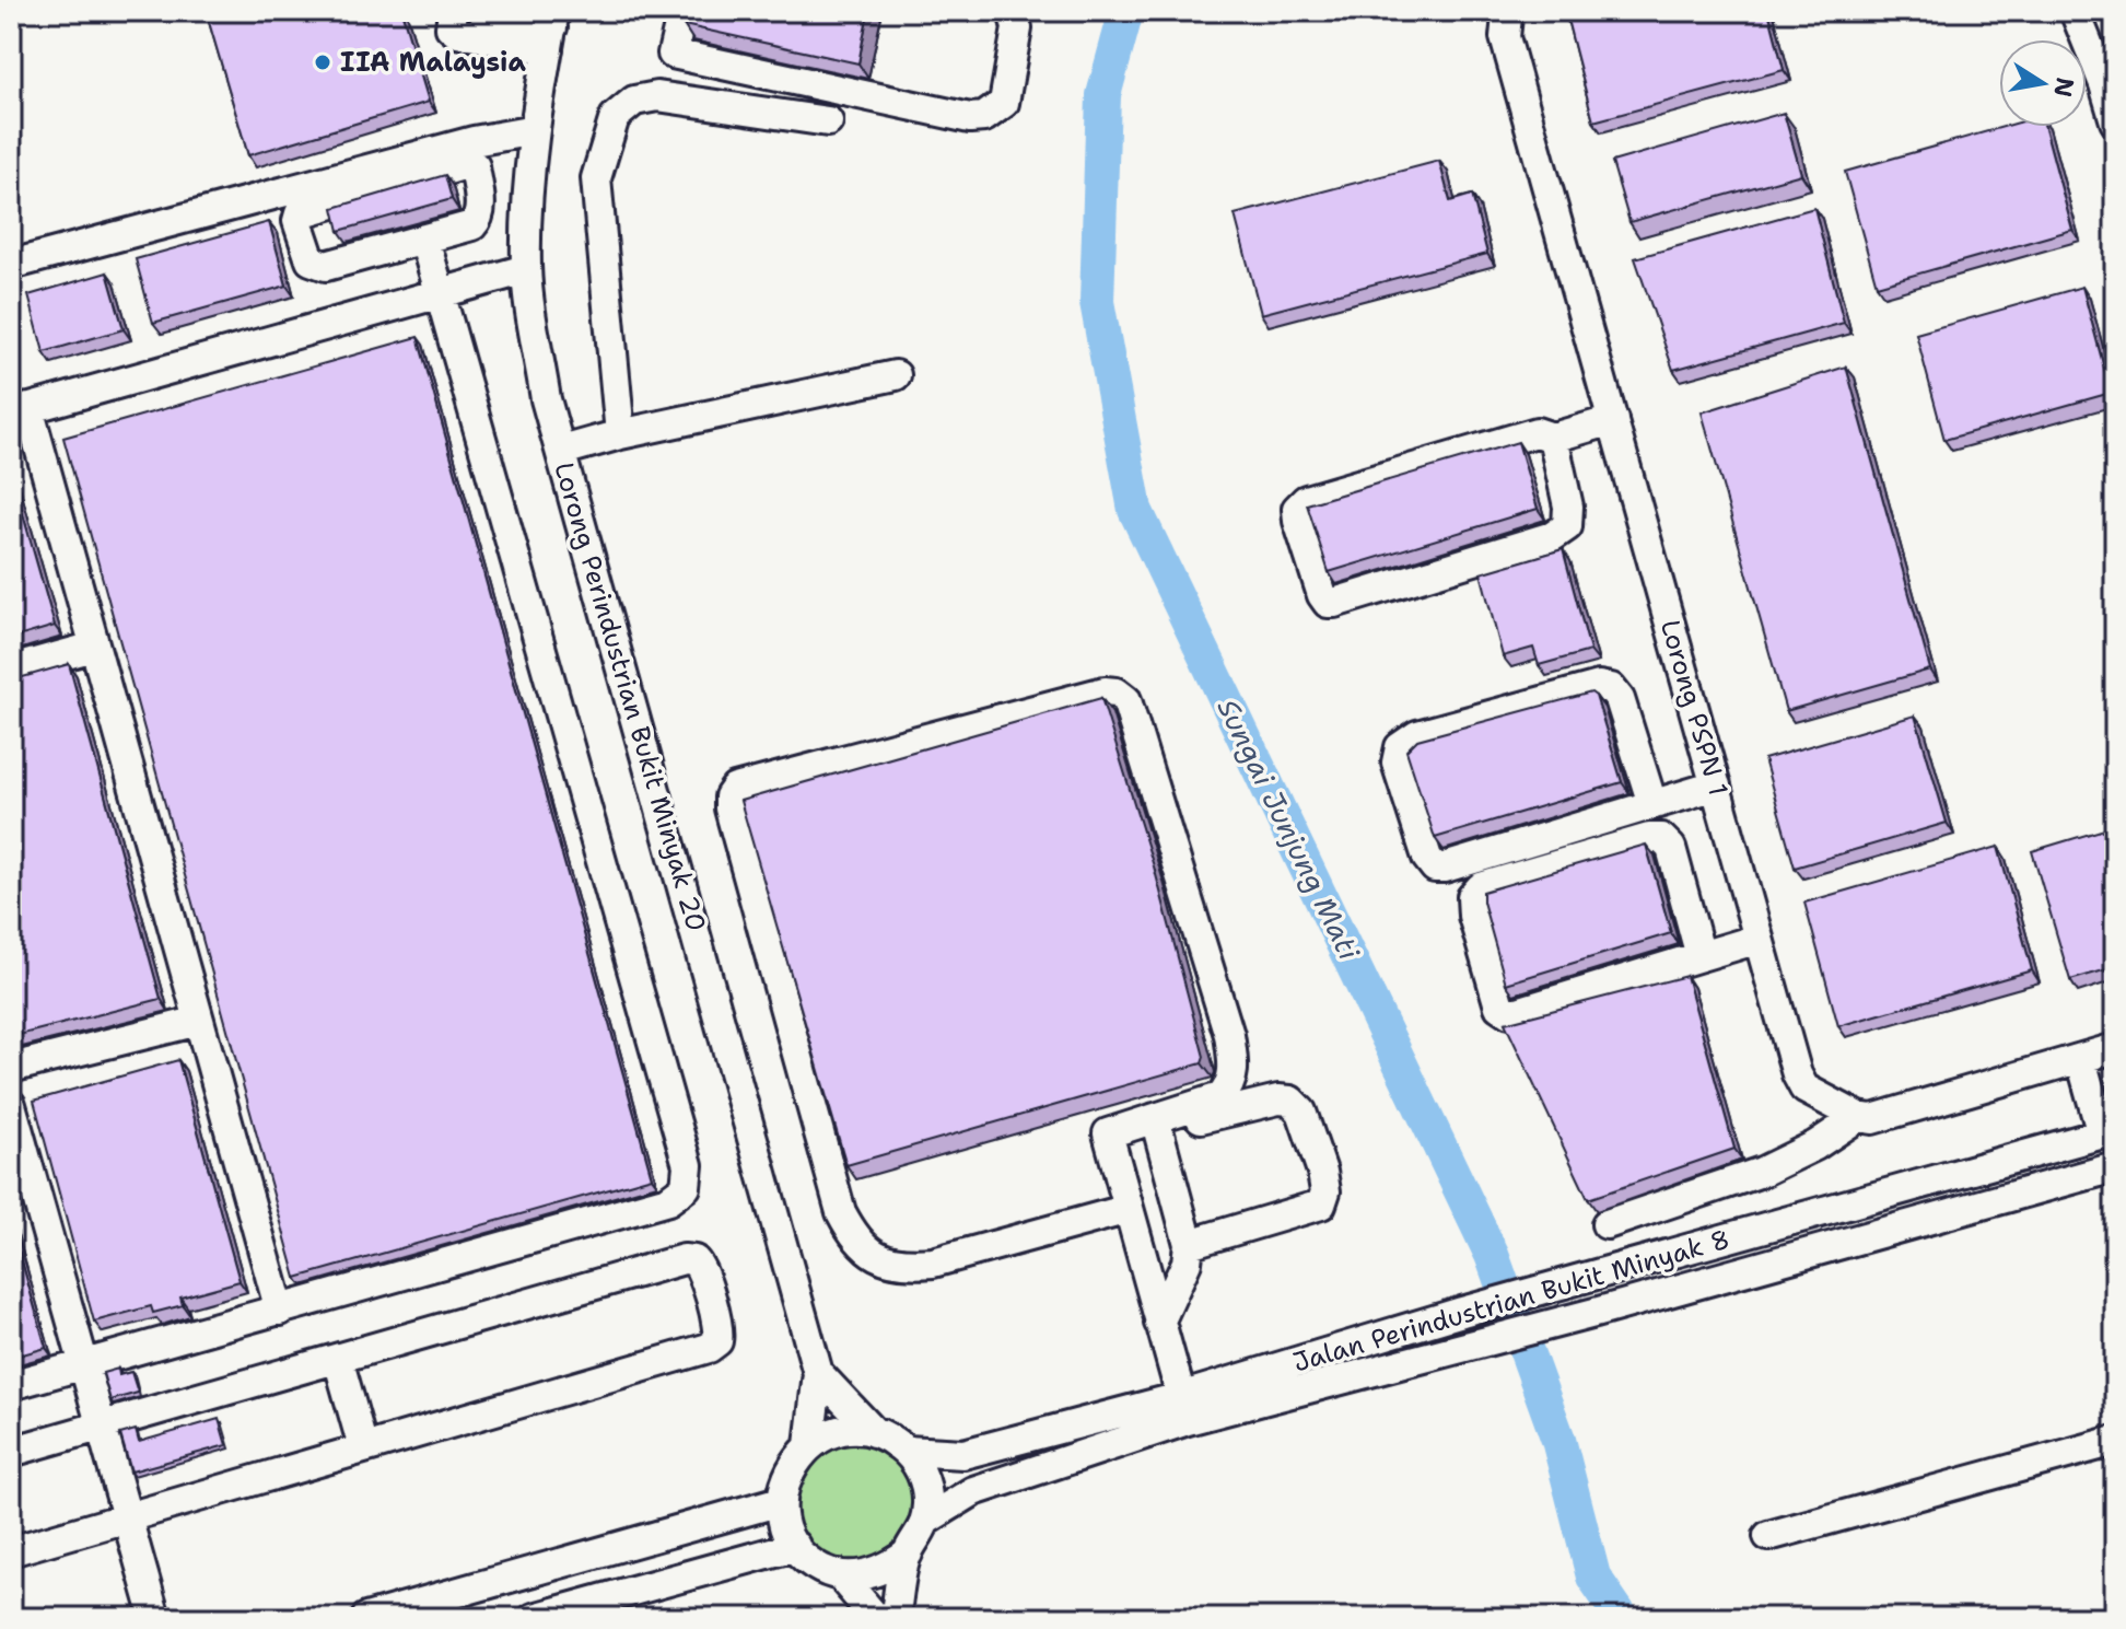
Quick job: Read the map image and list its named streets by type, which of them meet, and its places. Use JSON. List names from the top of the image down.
{
  "streets": {
    "street": ["Lorong Perindustrian Bukit Minyak 20", "Lorong PSPN 1", "Jalan Perindustrian Bukit Minyak 8"]
  },
  "water": ["Sungai Junjung Mati"],
  "places": ["IIA Malaysia"],
  "north": "right"
}
